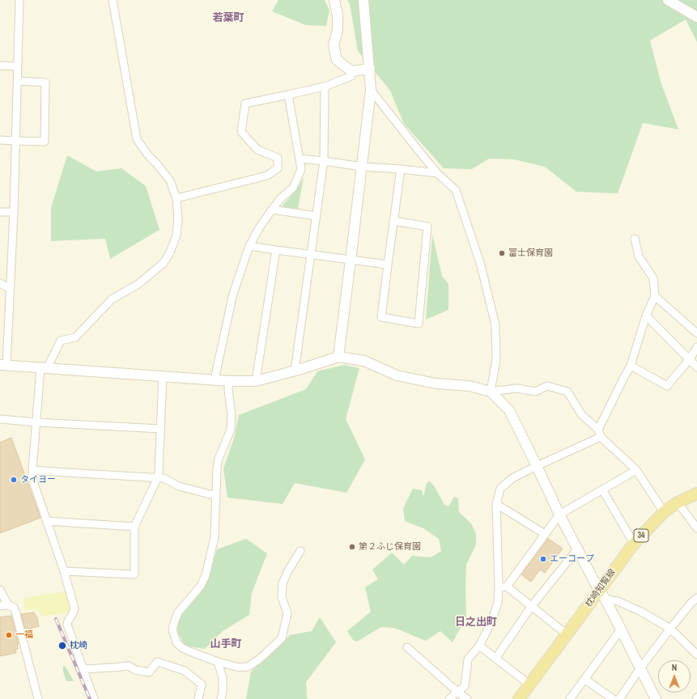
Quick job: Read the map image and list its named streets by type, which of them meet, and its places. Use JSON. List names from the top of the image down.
{
  "streets": {
    "main road": ["34", "枕崎知覧線"]
  },
  "districts": ["若葉町", "日之出町", "山手町"],
  "places": [
    "富士保育園",
    "タイヨー",
    "第２ふじ保育園",
    "エーコープ",
    "一福",
    "枕崎"
  ],
  "north": "top"
}
